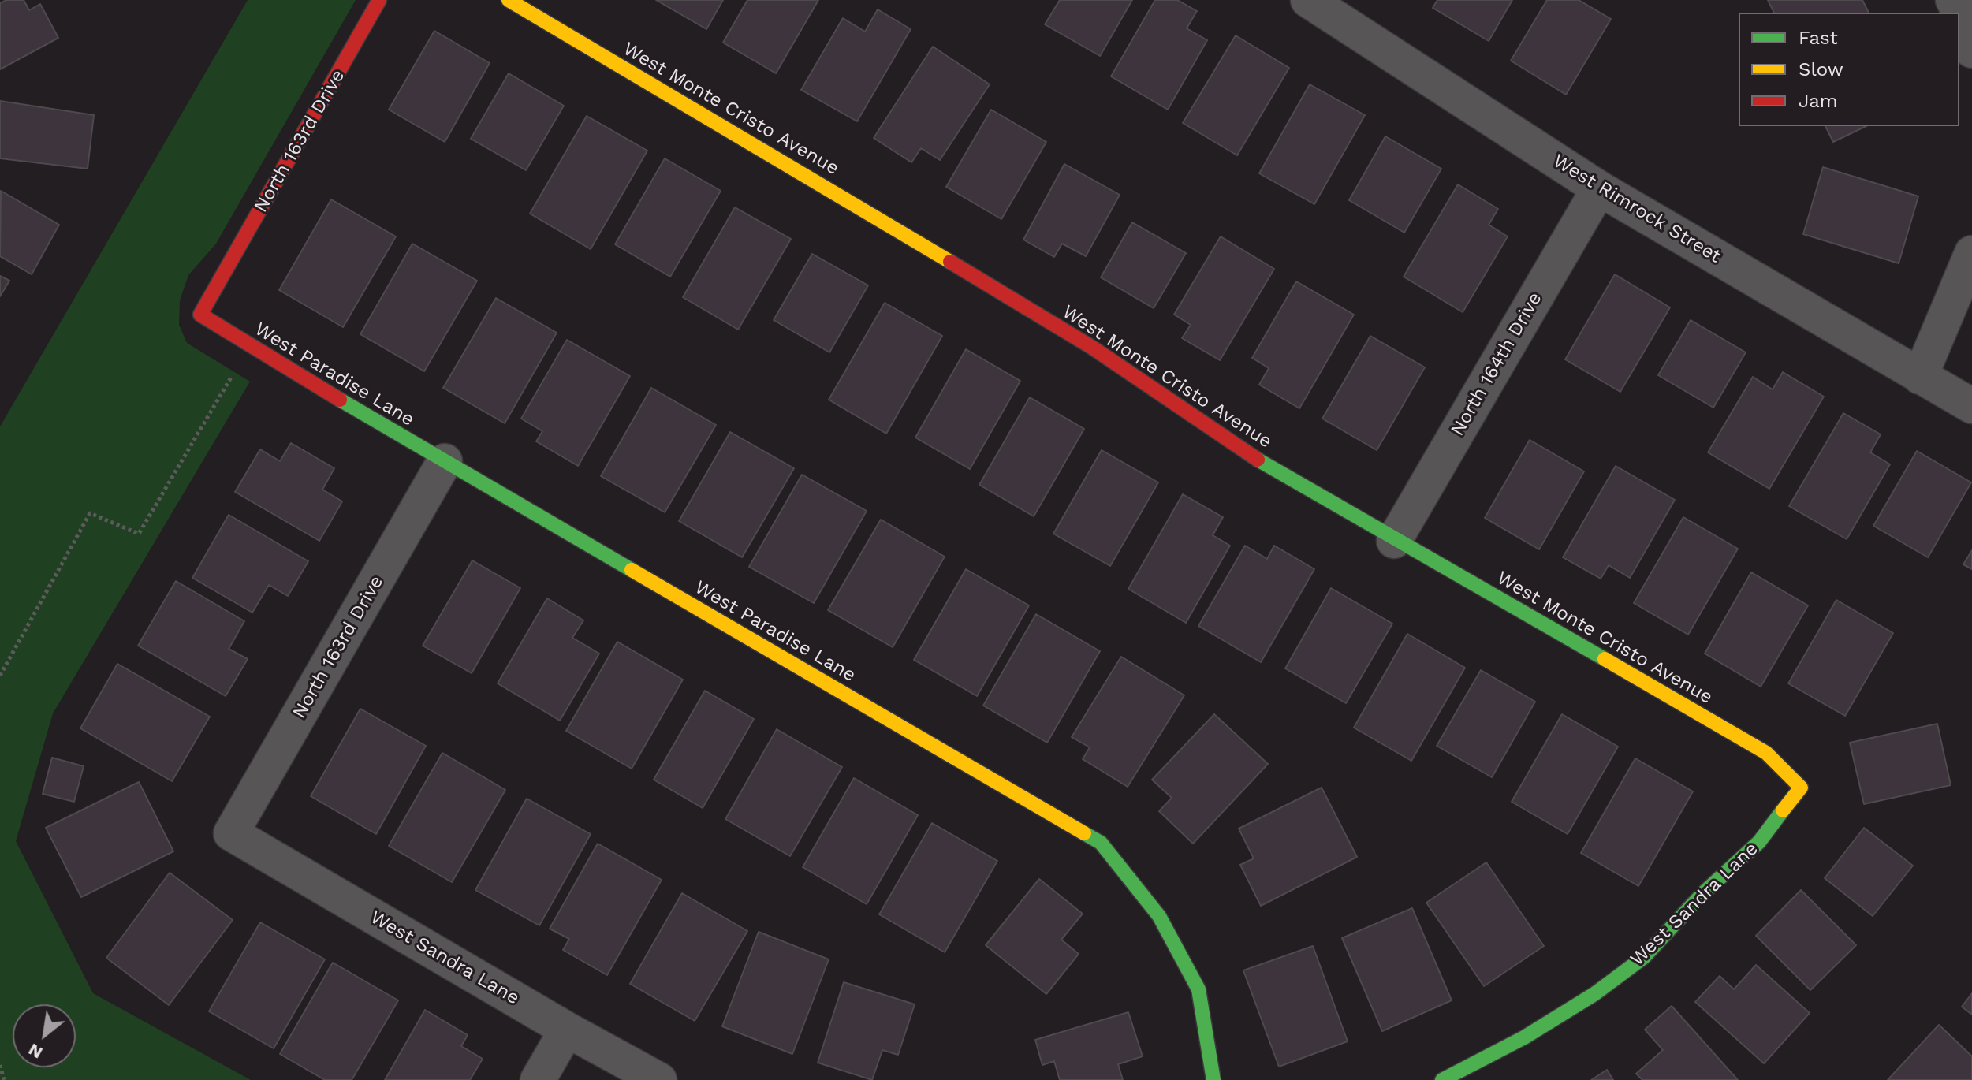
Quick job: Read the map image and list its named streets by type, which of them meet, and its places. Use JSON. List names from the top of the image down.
{
  "streets": {
    "street": [
      "West Monte Cristo Avenue",
      "North 163rd Drive",
      "West Rimrock Street",
      "North 164th Drive",
      "West Paradise Lane",
      "West Sandra Lane"
    ]
  },
  "crossings": [
    ["West Monte Cristo Avenue", "North 164th Drive"],
    ["West Monte Cristo Avenue", "West Sandra Lane"],
    ["North 163rd Drive", "West Paradise Lane"],
    ["North 163rd Drive", "West Sandra Lane"],
    ["West Rimrock Street", "North 164th Drive"]
  ],
  "legend": ["Fast", "Slow", "Jam"],
  "north": "bottom left"
}
